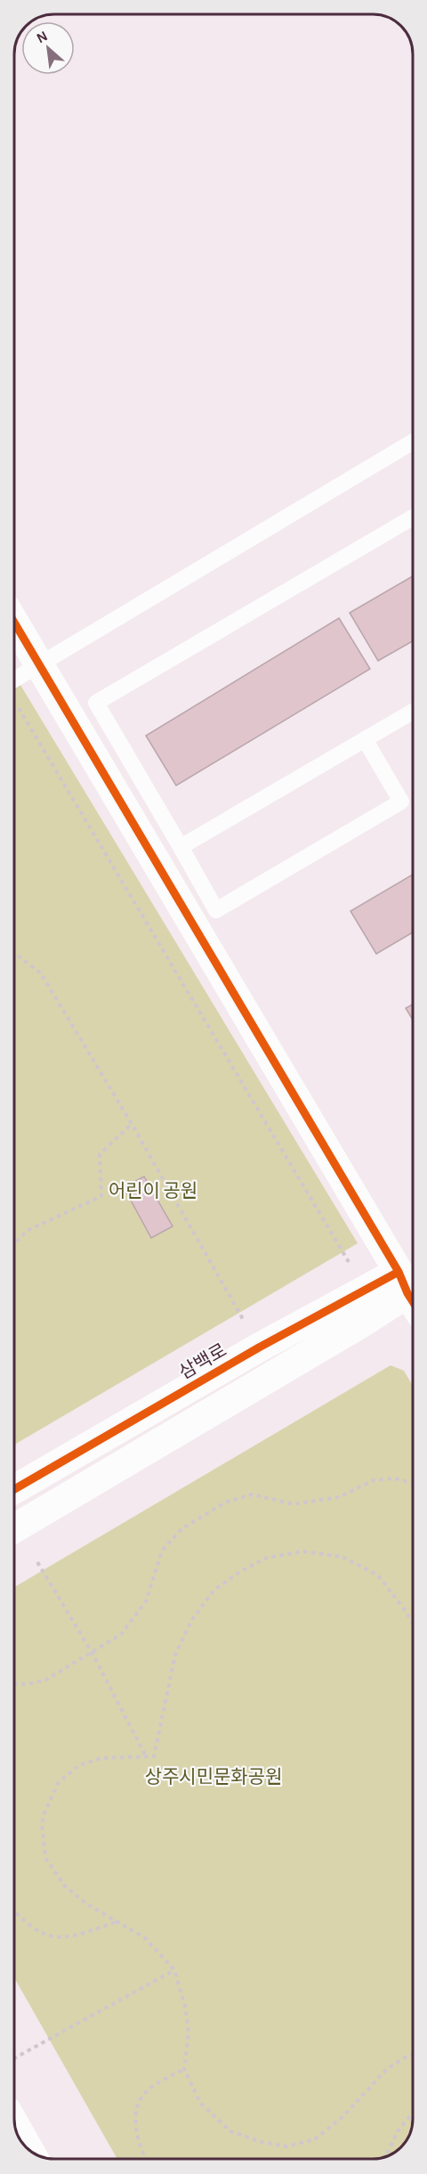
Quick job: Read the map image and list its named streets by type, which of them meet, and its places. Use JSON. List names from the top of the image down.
{
  "streets": {
    "street": ["삼백로"]
  },
  "parks": ["어린이 공원", "상주시민문화공원"],
  "north": "top left"
}
